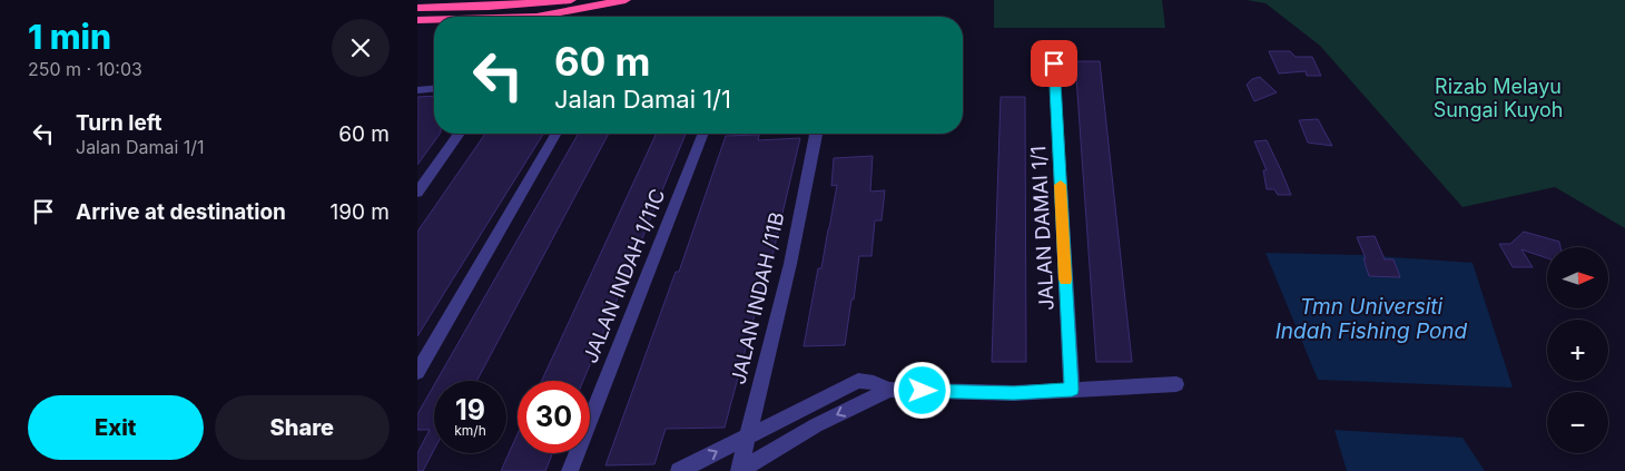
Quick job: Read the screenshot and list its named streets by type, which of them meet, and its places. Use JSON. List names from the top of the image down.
{
  "streets": {
    "street": ["JALAN DAMAI 1/1", "JALAN INDAH 1/11C", "JALAN INDAH /11B"]
  },
  "water": ["Tmn Universiti Indah Fishing Pond"],
  "parks": ["Rizab Melayu Sungai Kuyoh"],
  "north": "right",
  "page": {
    "heading": ["1 min", "250 m · 10:03"],
    "turn": ["60 m", "Jalan Damai 1/1"],
    "list": [
      {
        "name": "Turn left",
        "note": "Jalan Damai 1/1",
        "value": "60 m"
      },
      {
        "name": "Arrive at destination",
        "value": "190 m"
      }
    ],
    "map_buttons": ["+", "−"],
    "speed": "19 km/h",
    "limit": "30",
    "buttons": ["Exit", "Share"]
  }
}
